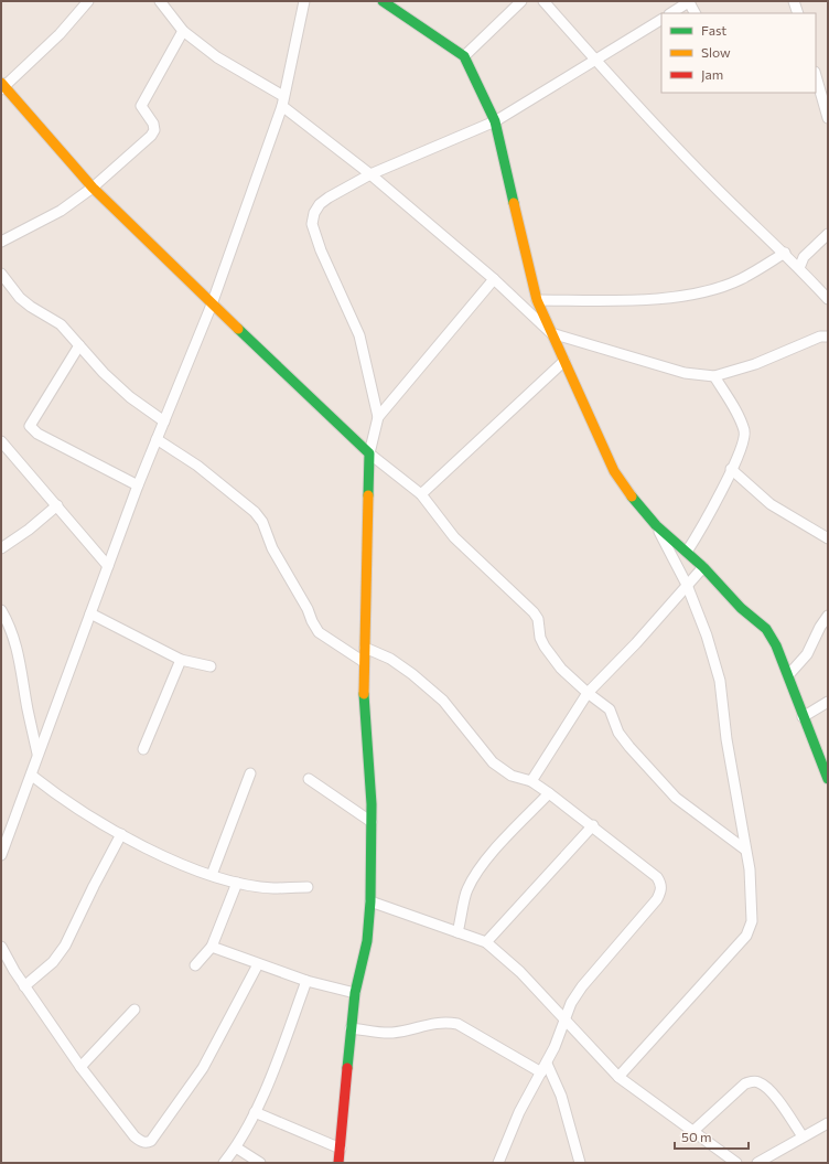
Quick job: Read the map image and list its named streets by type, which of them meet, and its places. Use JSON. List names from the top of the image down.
{
  "legend": ["Fast", "Slow", "Jam"],
  "scale_bar": "50 m"
}
